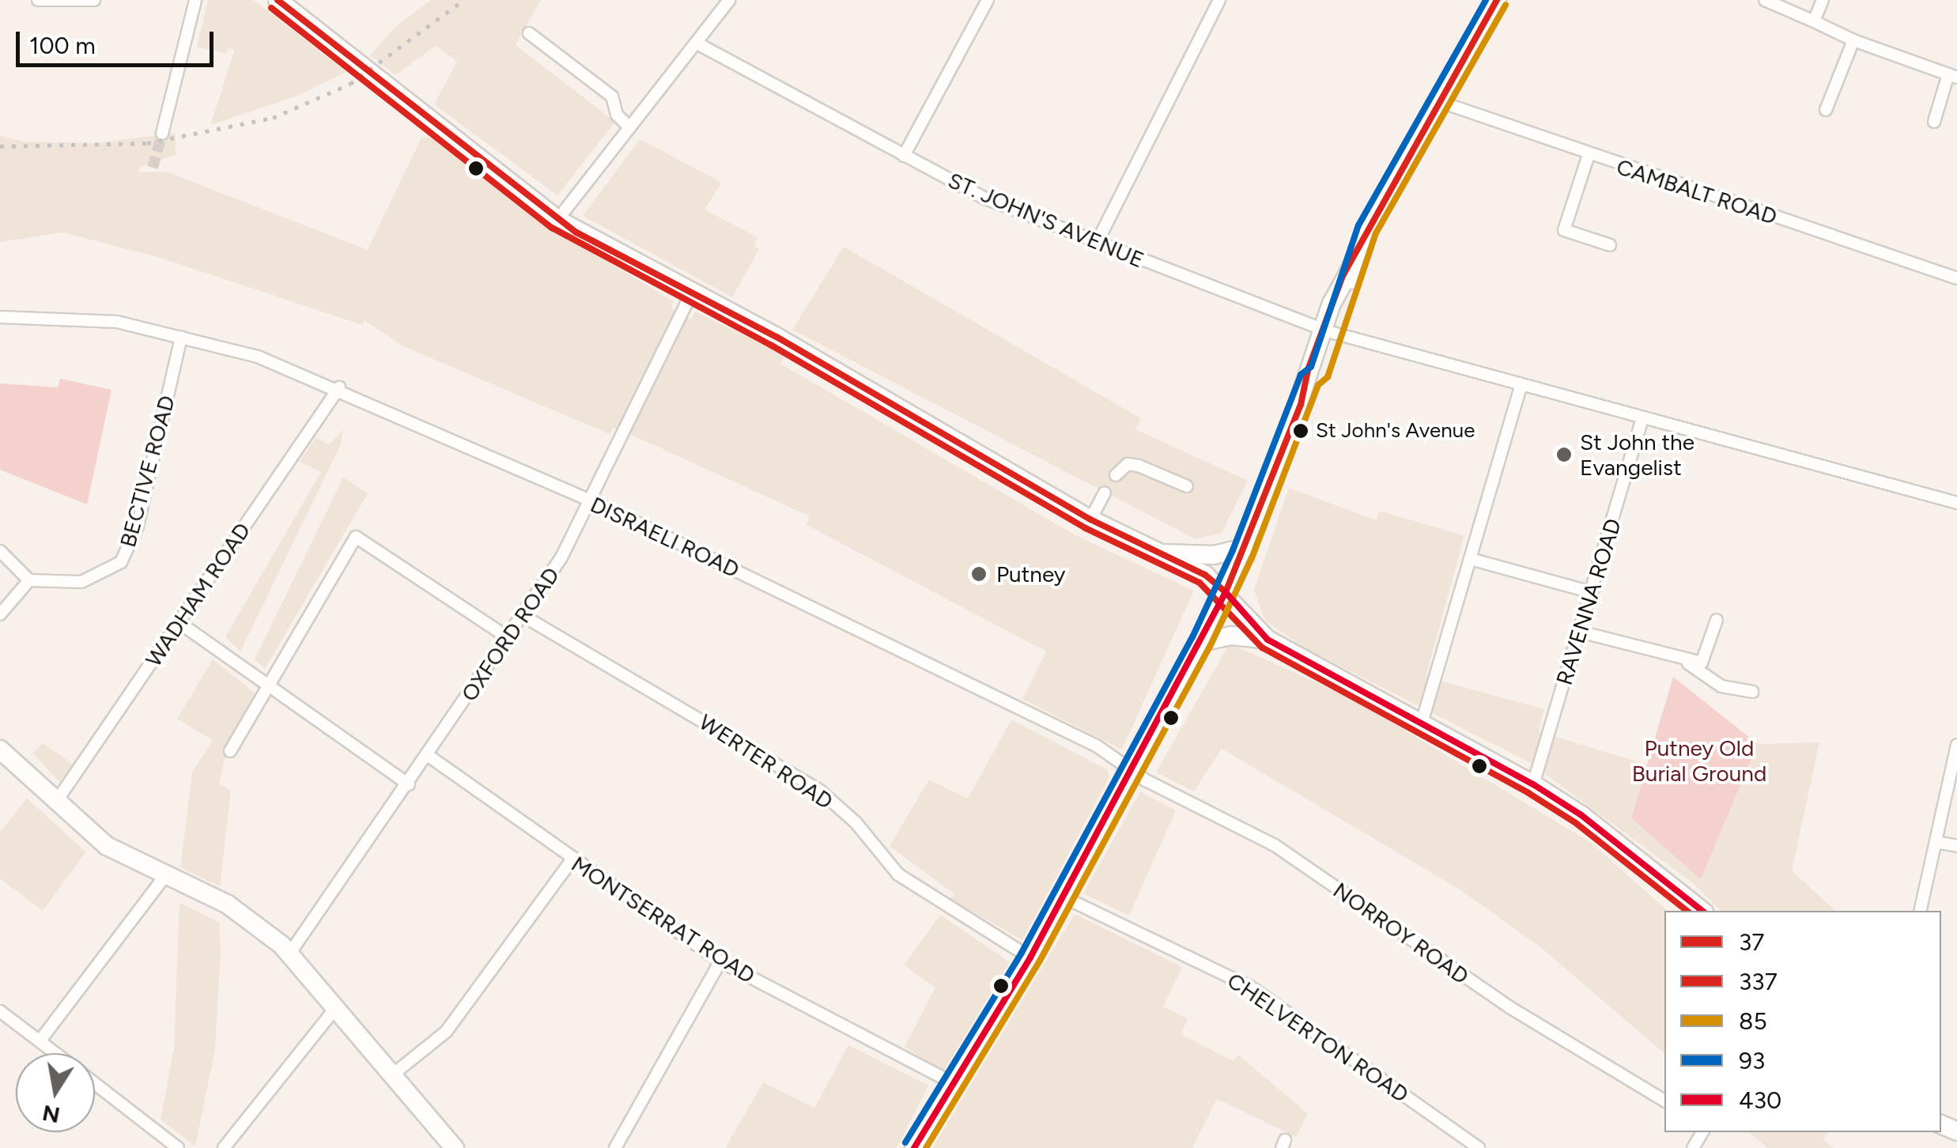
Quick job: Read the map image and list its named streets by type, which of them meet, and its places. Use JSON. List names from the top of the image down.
{
  "streets": {
    "street": [
      "CAMBALT ROAD",
      "ST. JOHN'S AVENUE",
      "BECTIVE ROAD",
      "DISRAELI ROAD",
      "WADHAM ROAD",
      "RAVENNA ROAD",
      "OXFORD ROAD",
      "WERTER ROAD",
      "MONTSERRAT ROAD",
      "NORROY ROAD",
      "CHELVERTON ROAD"
    ]
  },
  "crossings": [
    ["BECTIVE ROAD", "DISRAELI ROAD"],
    ["DISRAELI ROAD", "WADHAM ROAD"],
    ["DISRAELI ROAD", "OXFORD ROAD"],
    ["DISRAELI ROAD", "NORROY ROAD"],
    ["OXFORD ROAD", "WERTER ROAD"],
    ["OXFORD ROAD", "MONTSERRAT ROAD"]
  ],
  "parks": ["Putney Old Burial Ground"],
  "places": ["St John's Avenue", "St John the Evangelist", "Putney"],
  "lines": [
    "transit line 37",
    "transit line 93",
    "transit line 85",
    "transit line 337",
    "transit line 430"
  ],
  "legend": [
    "37",
    "337",
    "85",
    "93",
    "430"
  ],
  "scale_bar": "100 m",
  "north": "bottom"
}
